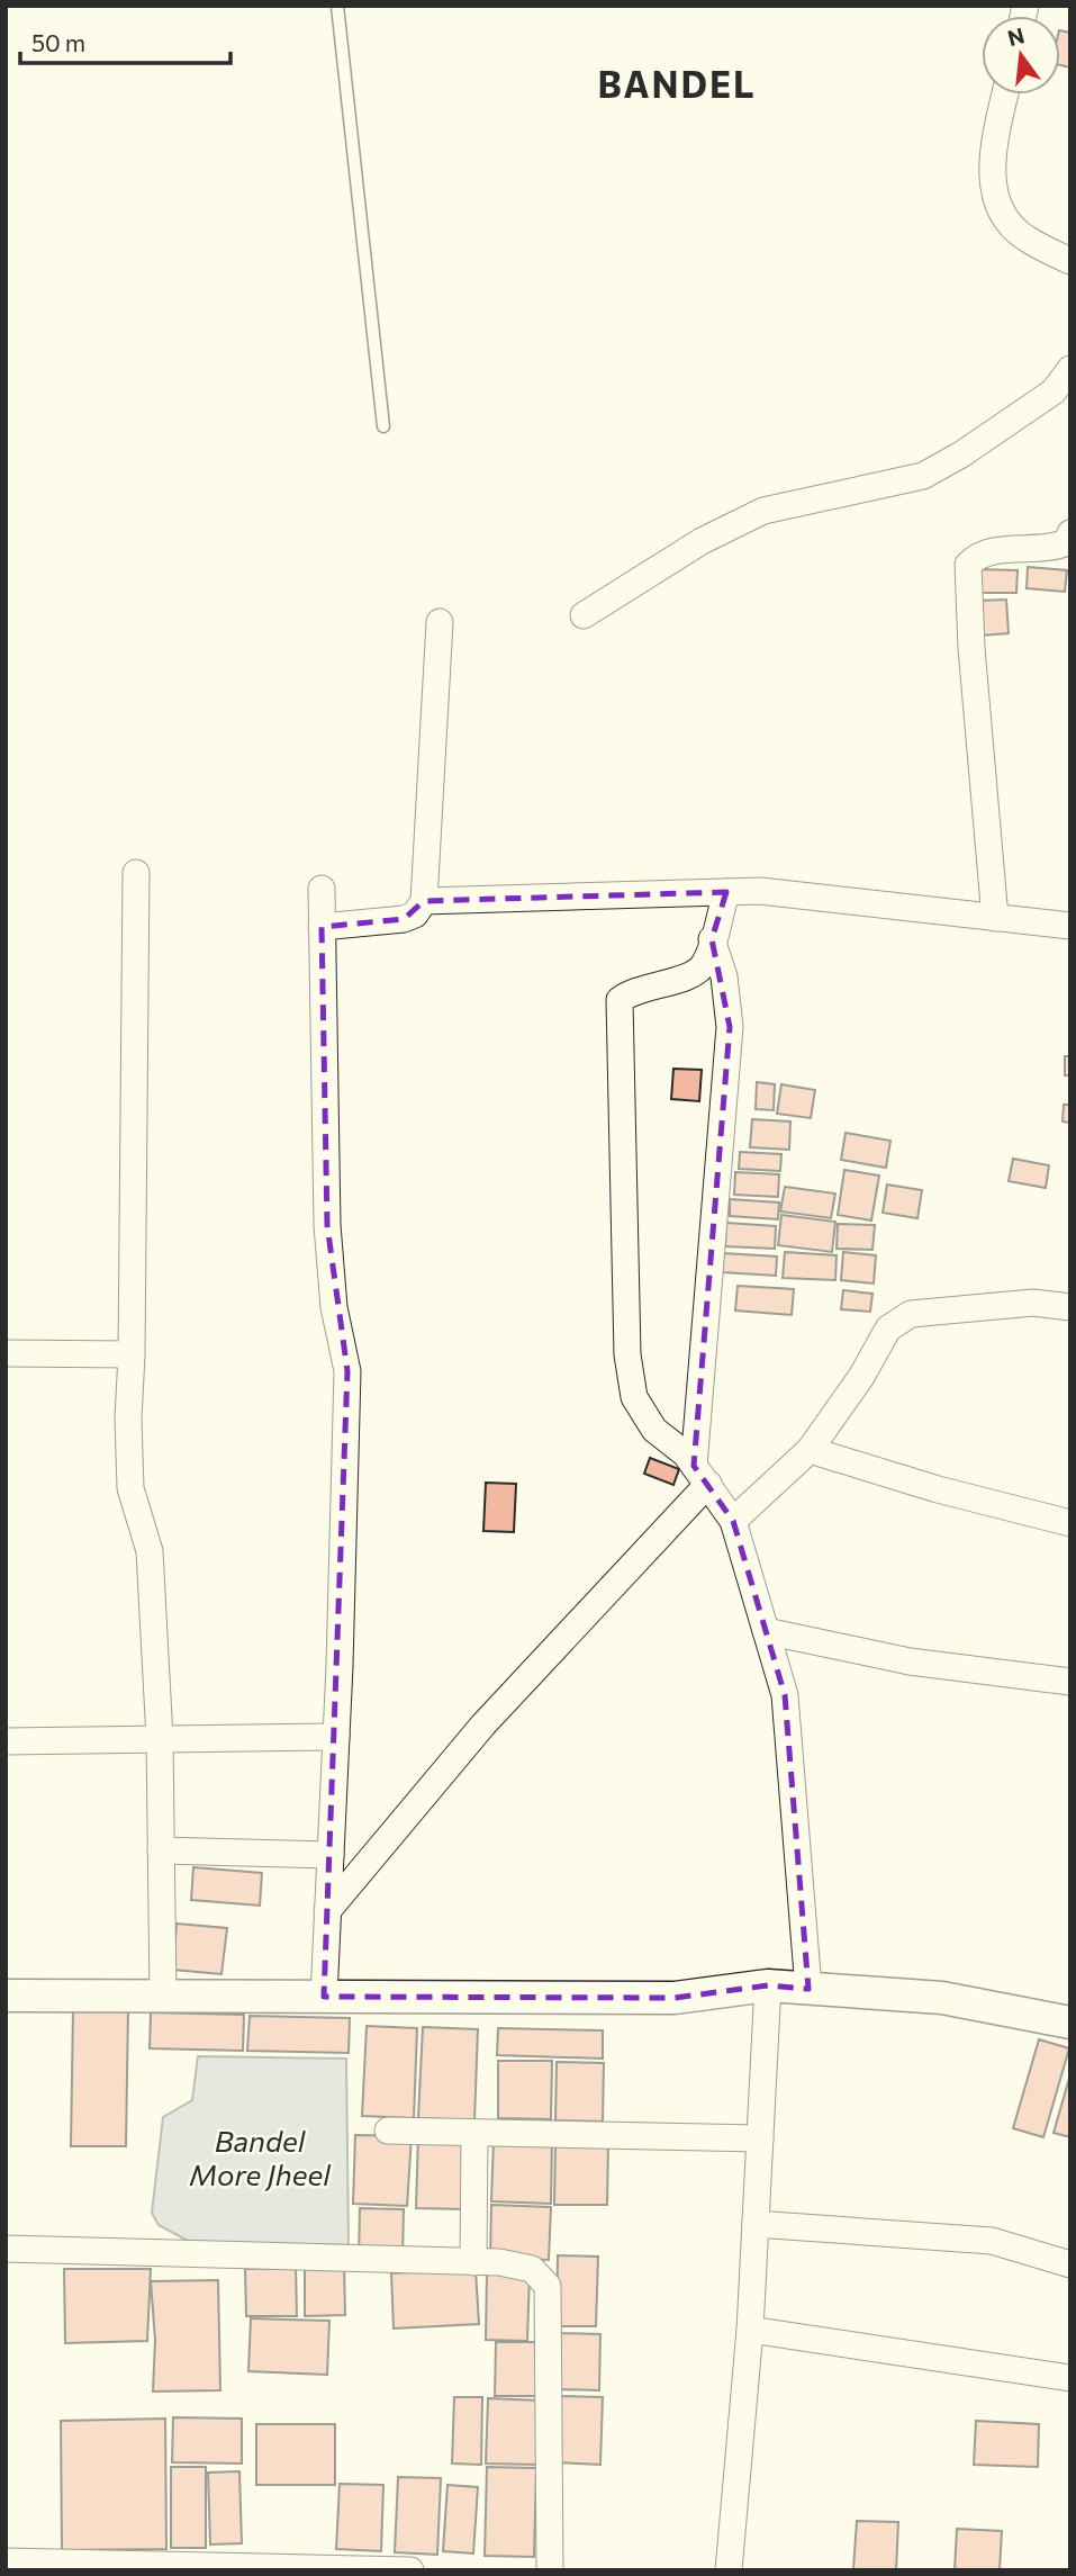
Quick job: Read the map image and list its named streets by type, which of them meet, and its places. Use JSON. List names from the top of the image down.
{
  "districts": ["BANDEL"],
  "water": ["Bandel More Jheel"],
  "scale_bar": "50 m",
  "north": "top"
}
